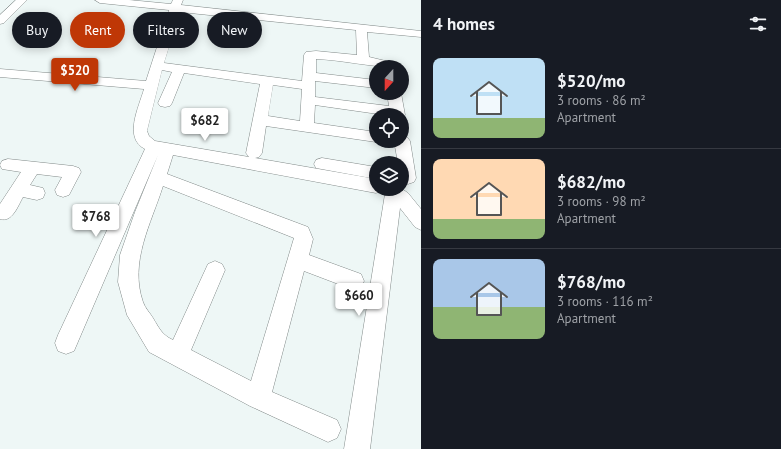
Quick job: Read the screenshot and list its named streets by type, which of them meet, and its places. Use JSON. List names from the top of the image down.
{
  "north": "bottom",
  "page": {
    "heading": "4 homes",
    "chip": [
      "Buy",
      "Rent",
      "Filters",
      "New"
    ],
    "list": [
      {
        "name": "$520/mo",
        "note": "3 rooms · 86 m² · Apartment"
      },
      {
        "name": "$682/mo",
        "note": "3 rooms · 98 m² · Apartment"
      },
      {
        "name": "$768/mo",
        "note": "3 rooms · 116 m² · Apartment"
      }
    ],
    "price": [
      "$520",
      "$682",
      "$768",
      "$660"
    ]
  }
}
